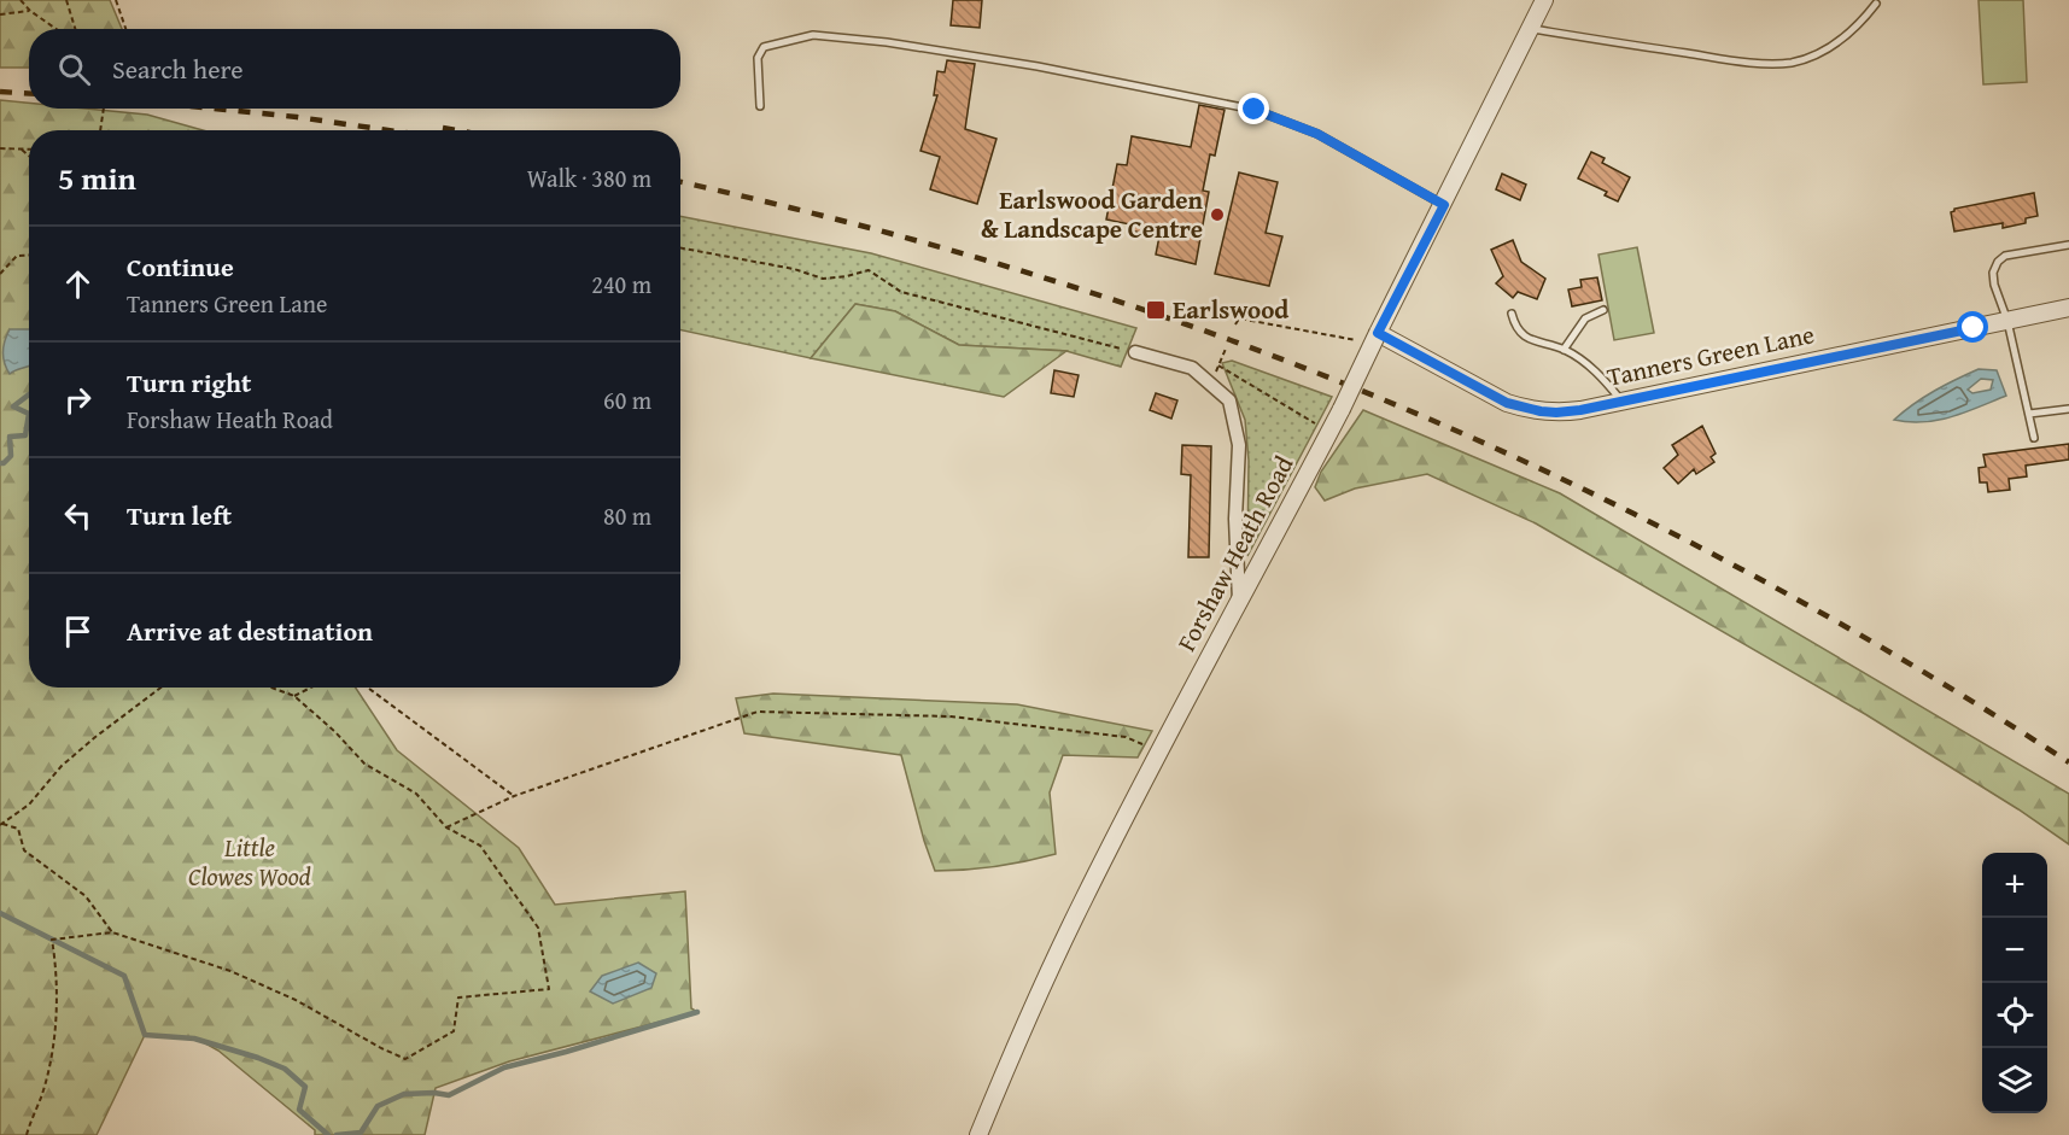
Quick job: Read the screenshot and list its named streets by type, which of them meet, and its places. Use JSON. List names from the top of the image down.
{
  "streets": {
    "street": ["Tanners Green Lane", "Forshaw Heath Road"]
  },
  "crossings": [
    ["Tanners Green Lane", "Forshaw Heath Road"]
  ],
  "parks": ["Little Clowes Wood"],
  "places": {
    "other": ["Earlswood Garden & Landscape Centre"],
    "transit": ["Earlswood"]
  },
  "page": {
    "search": "Search here",
    "heading": ["5 min", "Walk · 380 m"],
    "list": [
      ["Continue", "Tanners Green Lane", "240 m"],
      ["Turn right", "Forshaw Heath Road", "60 m"],
      ["Turn left", "80 m"],
      "Arrive at destination"
    ],
    "map_buttons": ["+", "−"]
  }
}
